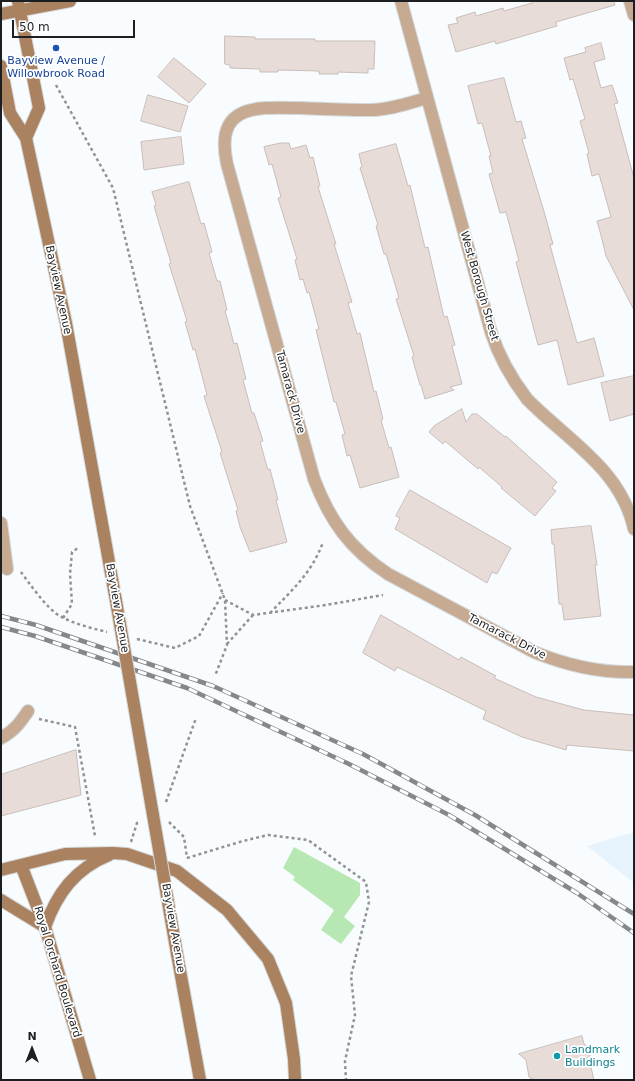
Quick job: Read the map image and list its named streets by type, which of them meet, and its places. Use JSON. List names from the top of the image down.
{
  "streets": {
    "main road": ["Bayview Avenue", "Royal Orchard Boulevard"],
    "street": ["West Borough Street", "Tamarack Drive"]
  },
  "crossings": [
    ["West Borough Street", "Tamarack Drive"]
  ],
  "places": ["Bayview Avenue / Willowbrook Road", "Landmark Buildings"],
  "scale_bar": "50 m",
  "north": "top"
}
